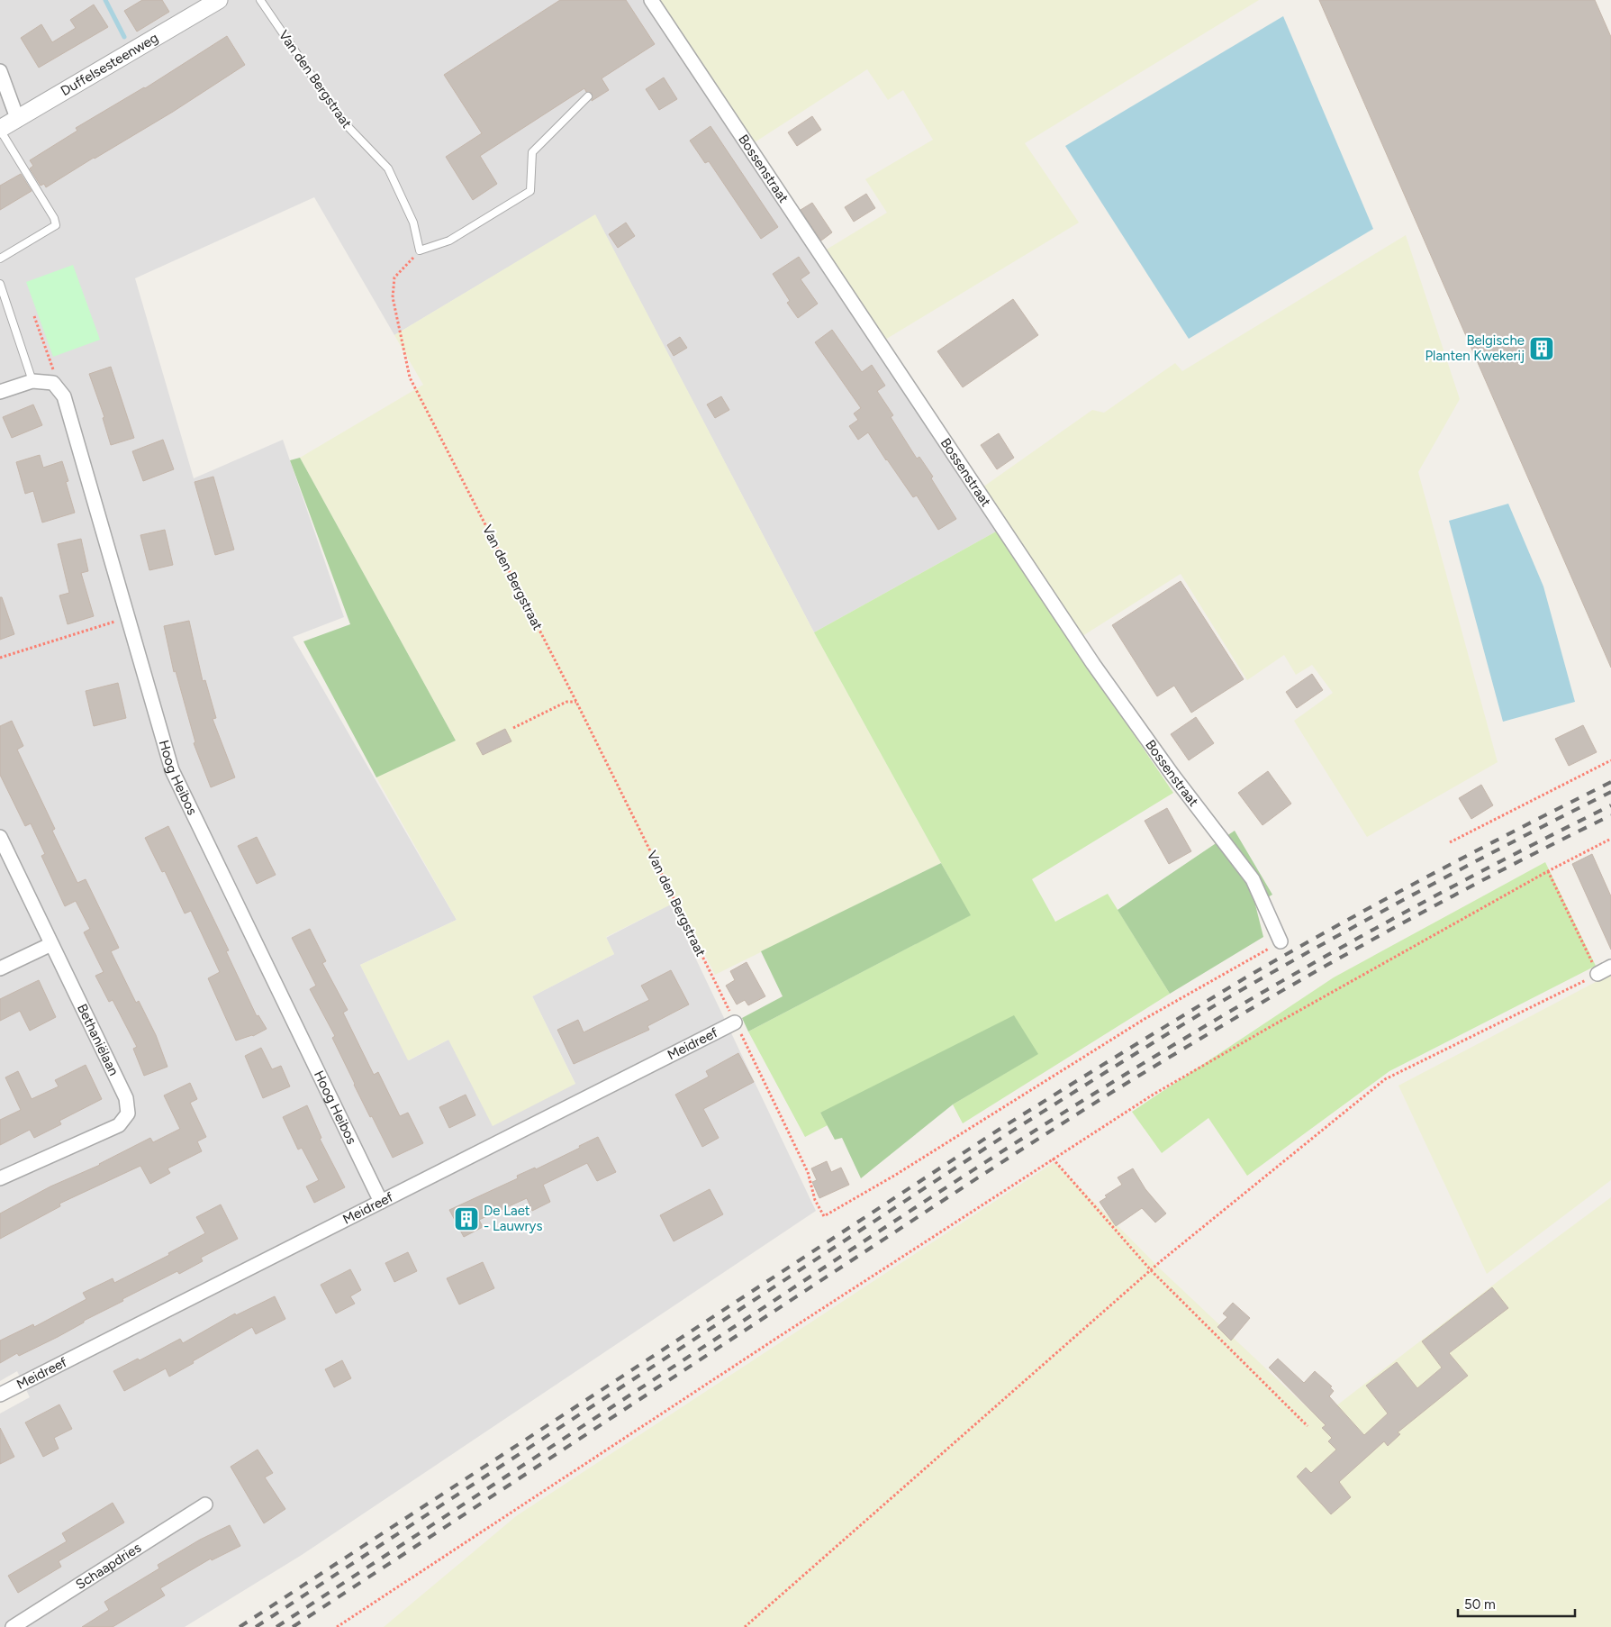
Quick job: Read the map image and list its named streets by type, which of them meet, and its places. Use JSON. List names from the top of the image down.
{
  "streets": {
    "street": [
      "Duffelsesteenweg",
      "Bossenstraat",
      "Hoog Heibos",
      "Bethaniëlaan",
      "Meidreef",
      "Schaapdries"
    ],
    "lane": ["Van den Bergstraat"]
  },
  "crossings": [
    ["Van den Bergstraat", "Bossenstraat"],
    ["Van den Bergstraat", "Meidreef"],
    ["Hoog Heibos", "Meidreef"]
  ],
  "places": {
    "building": ["Belgische Planten Kwekerij", "De Laet - Lauwrys"]
  },
  "scale_bar": "50 m"
}
